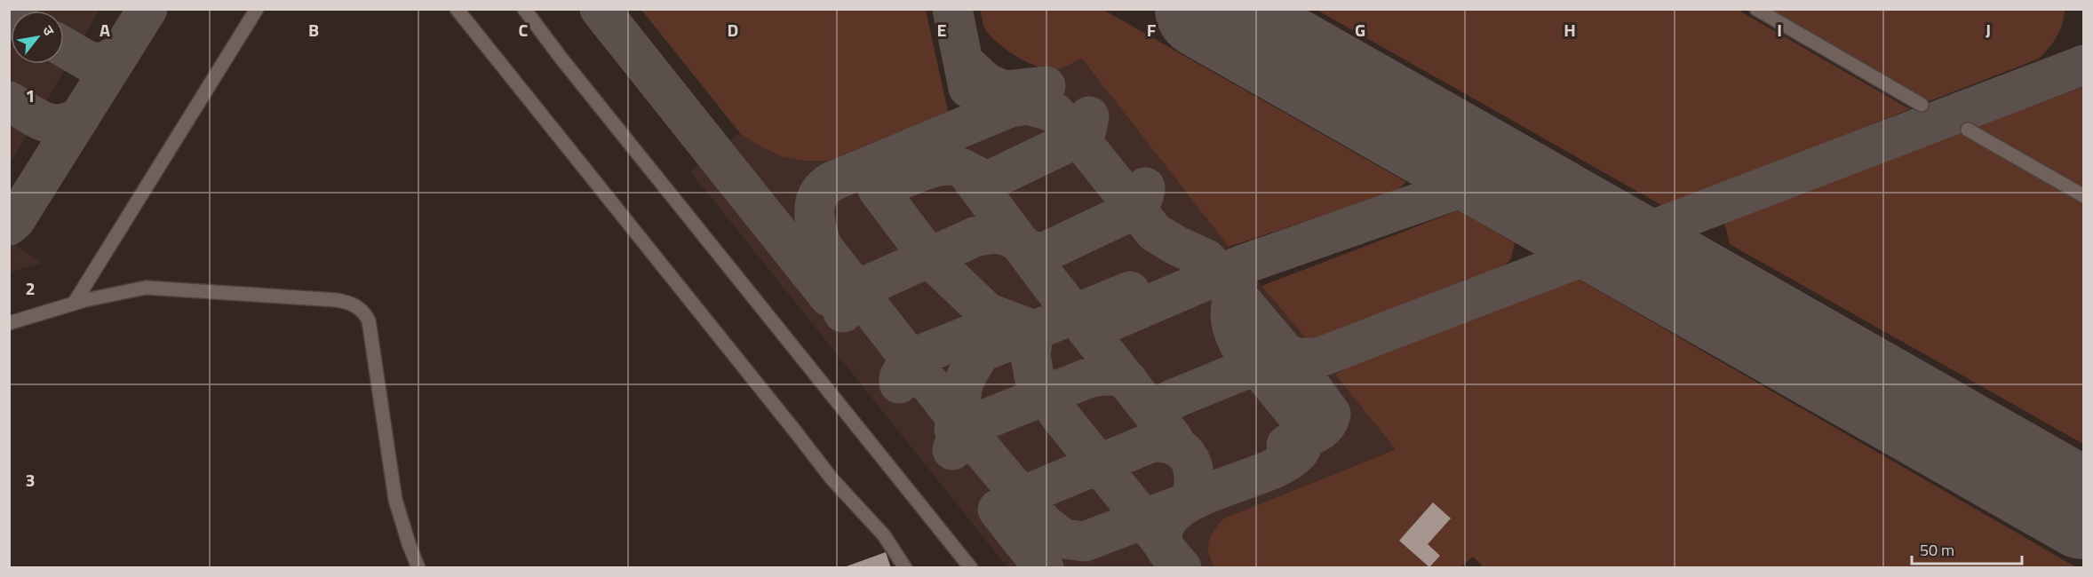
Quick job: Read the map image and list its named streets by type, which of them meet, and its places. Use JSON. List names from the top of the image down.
{
  "scale_bar": "50 m",
  "north": "top right",
  "grid": {
    "columns": [
      "A",
      "B",
      "C",
      "D",
      "E",
      "F",
      "G",
      "H",
      "I",
      "J"
    ],
    "rows": ["1", "2", "3"]
  }
}
